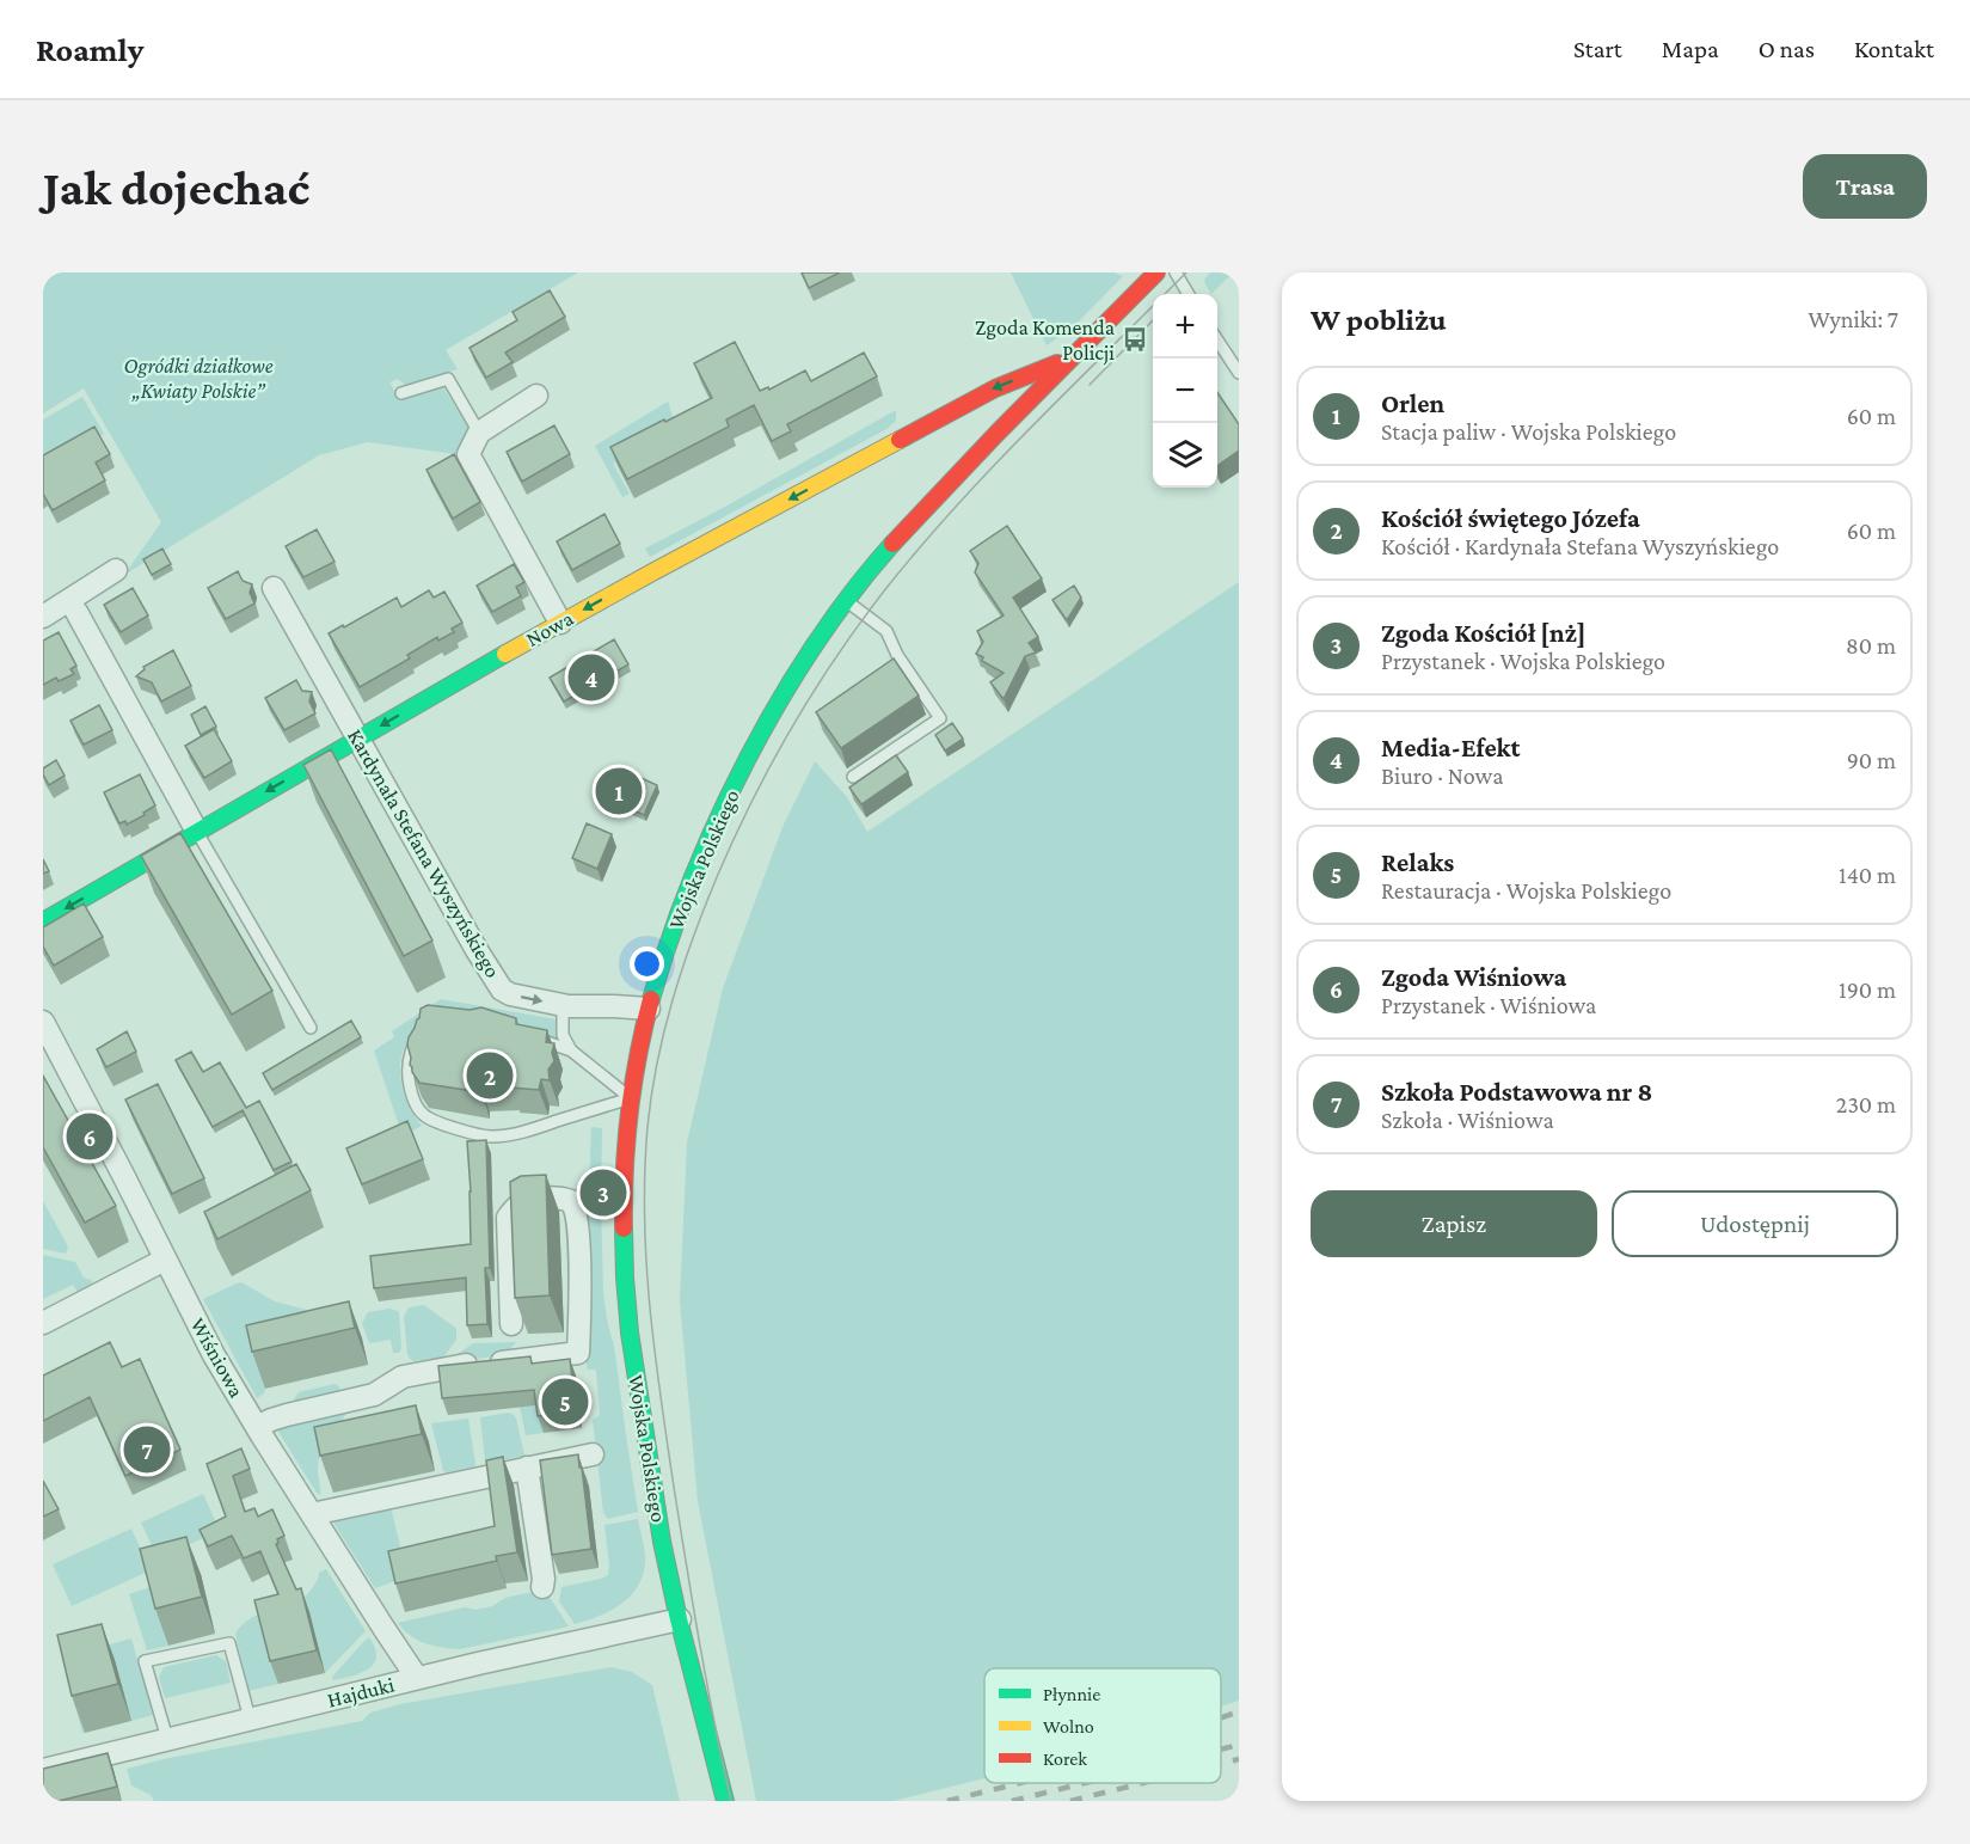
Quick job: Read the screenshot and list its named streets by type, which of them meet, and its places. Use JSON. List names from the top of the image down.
{
  "streets": {
    "street": [
      "Nowa",
      "Kardynała Stefana Wyszyńskiego",
      "Wojska Polskiego",
      "Wiśniowa",
      "Hajduki"
    ]
  },
  "crossings": [
    ["Nowa", "Kardynała Stefana Wyszyńskiego"],
    ["Nowa", "Wojska Polskiego"],
    ["Kardynała Stefana Wyszyńskiego", "Wojska Polskiego"],
    ["Wojska Polskiego", "Hajduki"],
    ["Wiśniowa", "Hajduki"]
  ],
  "one_way": ["Nowa", "Kardynała Stefana Wyszyńskiego"],
  "parks": ["Ogródki działkowe „Kwiaty Polskie”"],
  "places": {
    "bus stop": ["Zgoda Komenda Policji"]
  },
  "legend": ["Płynnie", "Wolno", "Korek"],
  "page": {
    "header": "Roamly",
    "nav": [
      "Start",
      "Mapa",
      "O nas",
      "Kontakt"
    ],
    "buttons": [
      "Trasa",
      ["Zapisz", "Udostępnij"]
    ],
    "title": "Jak dojechać",
    "heading": ["W pobliżu", "Wyniki: 7"],
    "map_buttons": ["+", "−"],
    "list": [
      {
        "mark": "1",
        "name": "Orlen",
        "note": "Stacja paliw · Wojska Polskiego",
        "value": "60 m"
      },
      {
        "mark": "2",
        "name": "Kościół świętego Józefa",
        "note": "Kościół · Kardynała Stefana Wyszyńskiego",
        "value": "60 m"
      },
      {
        "mark": "3",
        "name": "Zgoda Kościół [nż]",
        "note": "Przystanek · Wojska Polskiego",
        "value": "80 m"
      },
      {
        "mark": "4",
        "name": "Media-Efekt",
        "note": "Biuro · Nowa",
        "value": "90 m"
      },
      {
        "mark": "5",
        "name": "Relaks",
        "note": "Restauracja · Wojska Polskiego",
        "value": "140 m"
      },
      {
        "mark": "6",
        "name": "Zgoda Wiśniowa",
        "note": "Przystanek · Wiśniowa",
        "value": "190 m"
      },
      {
        "mark": "7",
        "name": "Szkoła Podstawowa nr 8",
        "note": "Szkoła · Wiśniowa",
        "value": "230 m"
      }
    ],
    "pins": [
      "4",
      "1",
      "2",
      "6",
      "3",
      "5",
      "7"
    ]
  }
}
